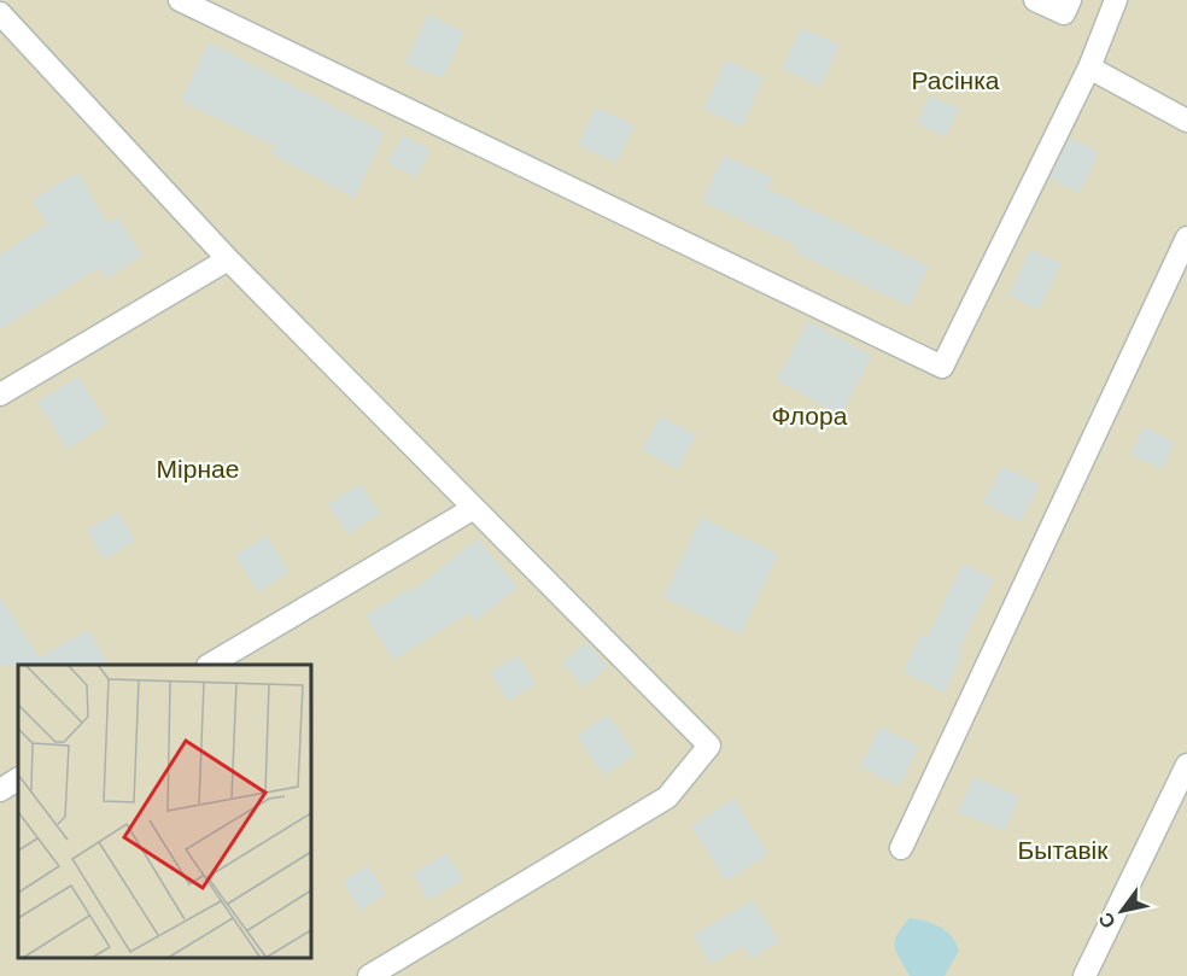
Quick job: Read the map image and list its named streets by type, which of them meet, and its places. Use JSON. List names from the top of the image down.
{
  "parks": [
    "Расінка",
    "Флора",
    "Мірнае",
    "Бытавік"
  ],
  "north": "bottom left"
}
